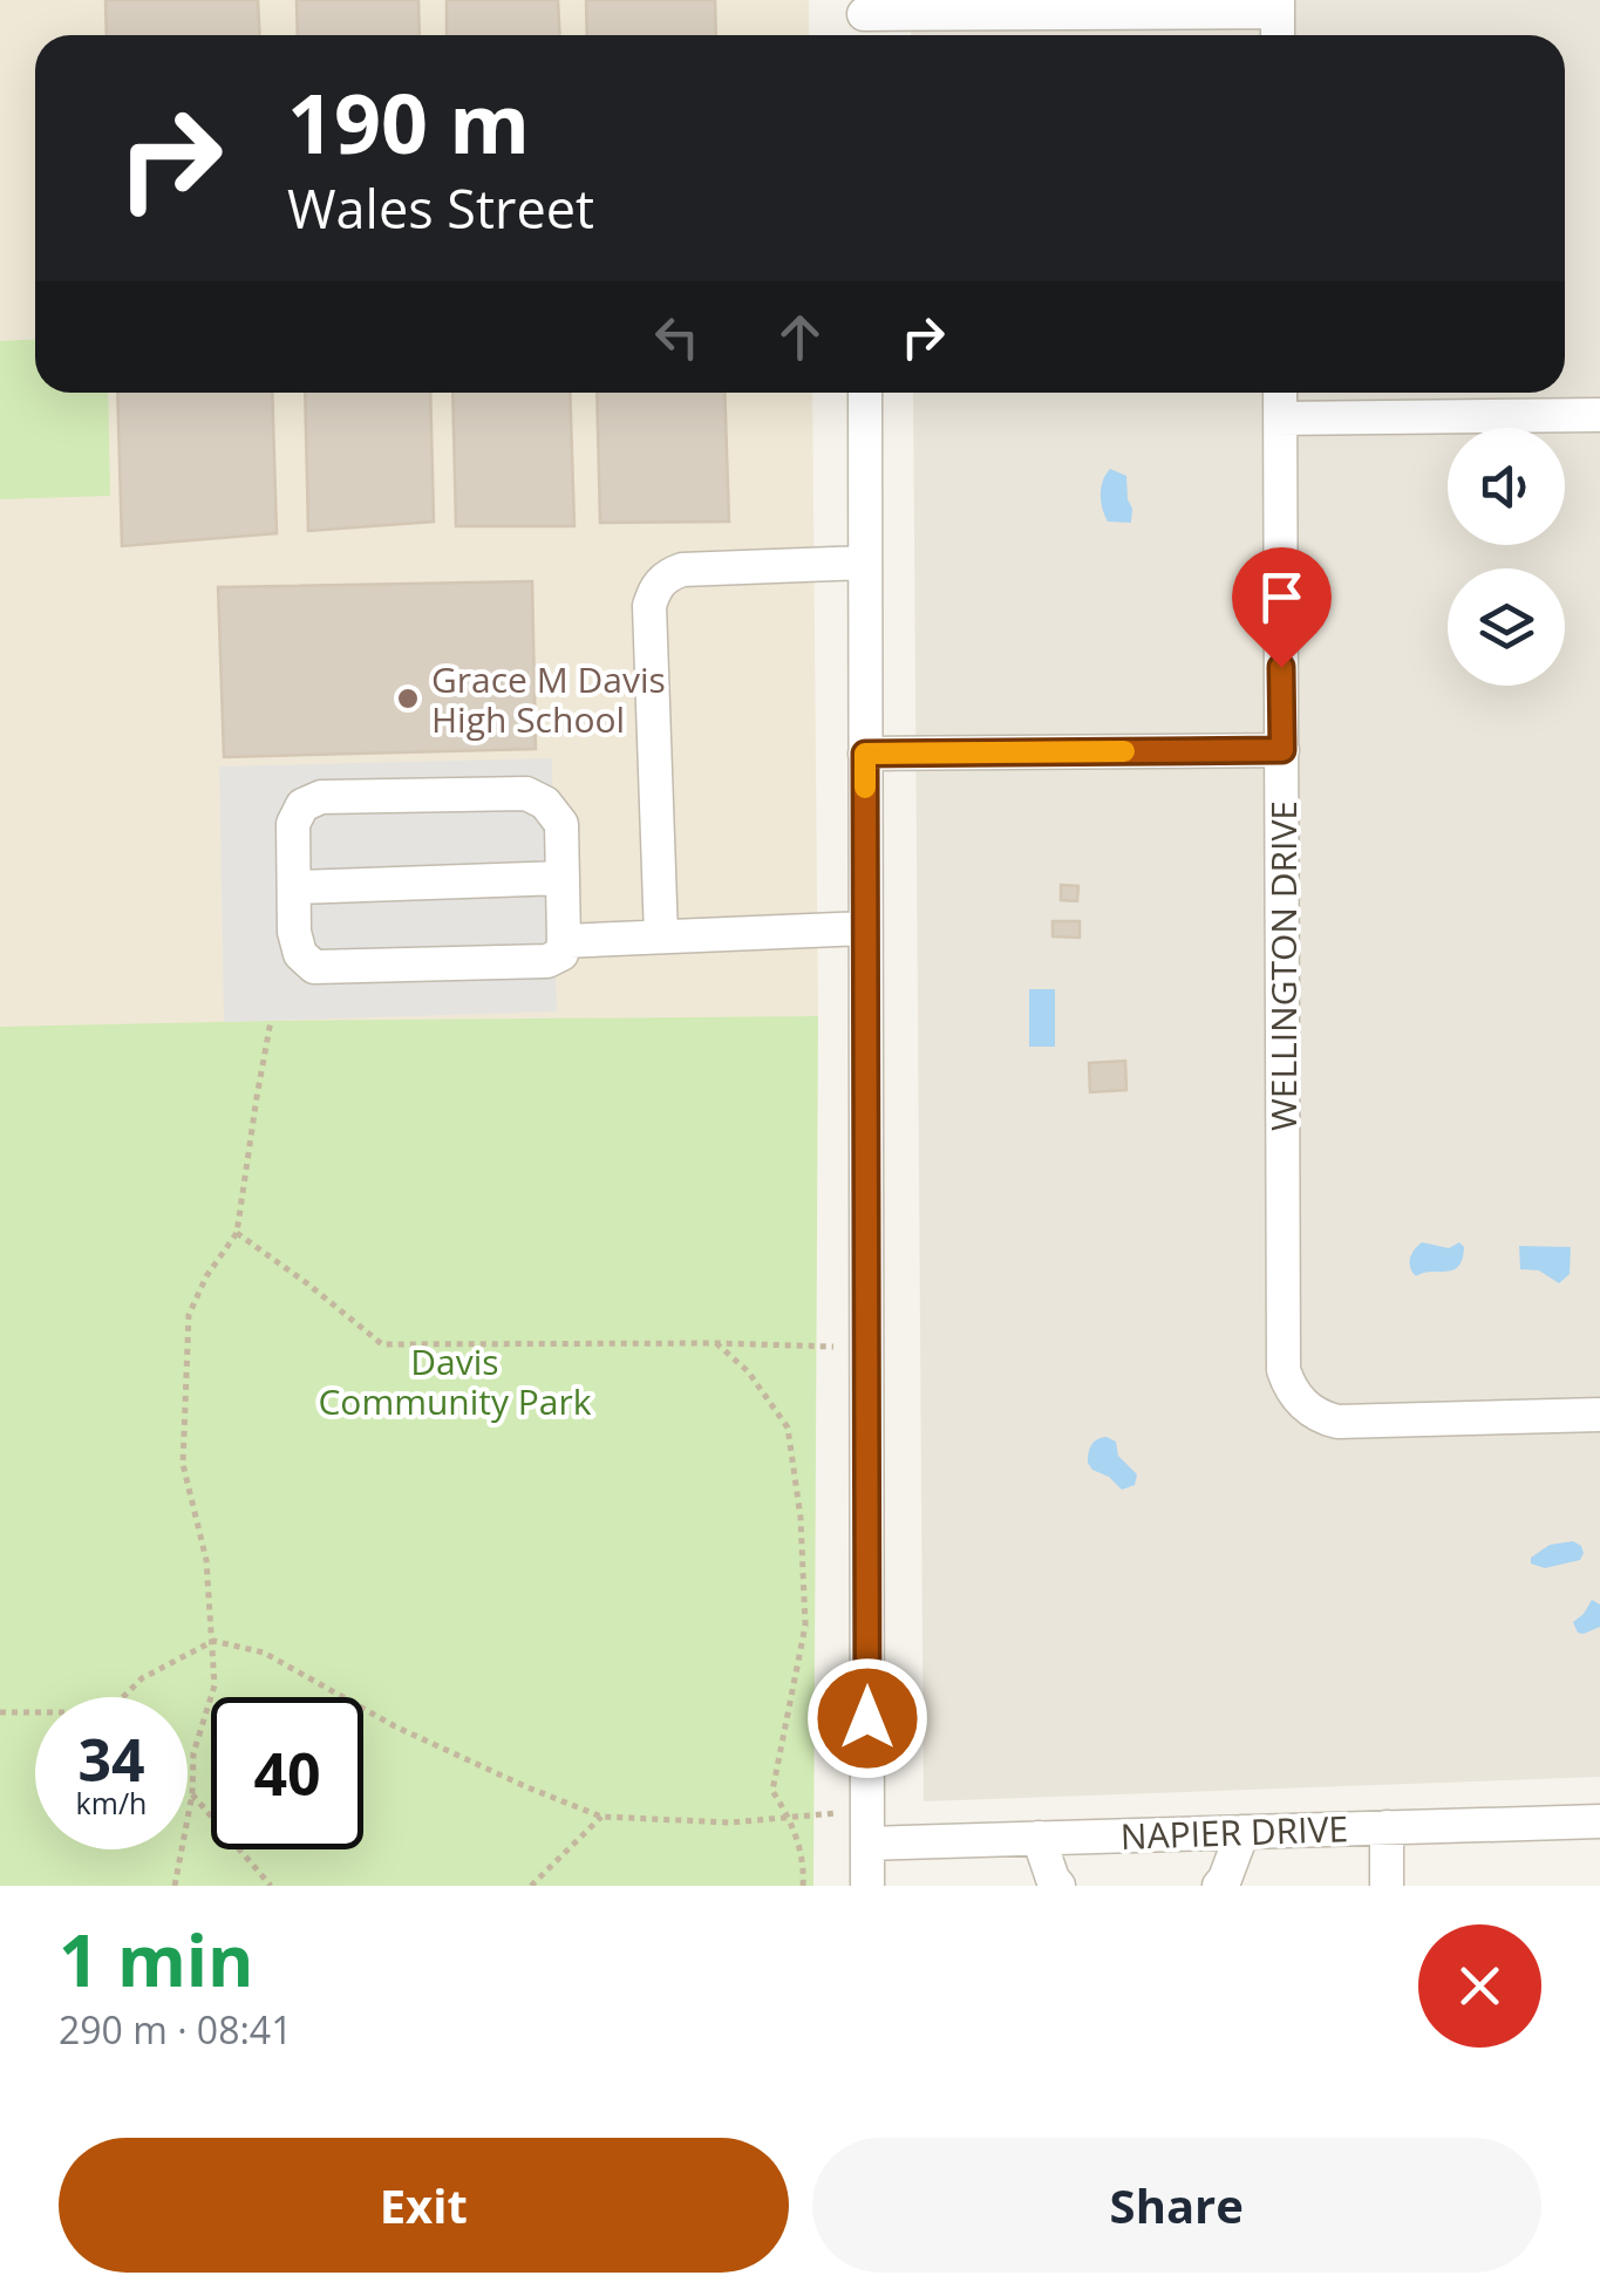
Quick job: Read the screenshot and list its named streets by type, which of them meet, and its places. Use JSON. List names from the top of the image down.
{
  "streets": {
    "street": ["WELLINGTON DRIVE", "NAPIER DRIVE"]
  },
  "parks": ["Davis Community Park"],
  "places": ["Grace M Davis High School"],
  "page": {
    "turn": ["190 m", "Wales Street"],
    "speed": "34 km/h",
    "limit": "40",
    "heading": ["1 min", "290 m · 08:41"],
    "buttons": ["Exit", "Share"]
  }
}
